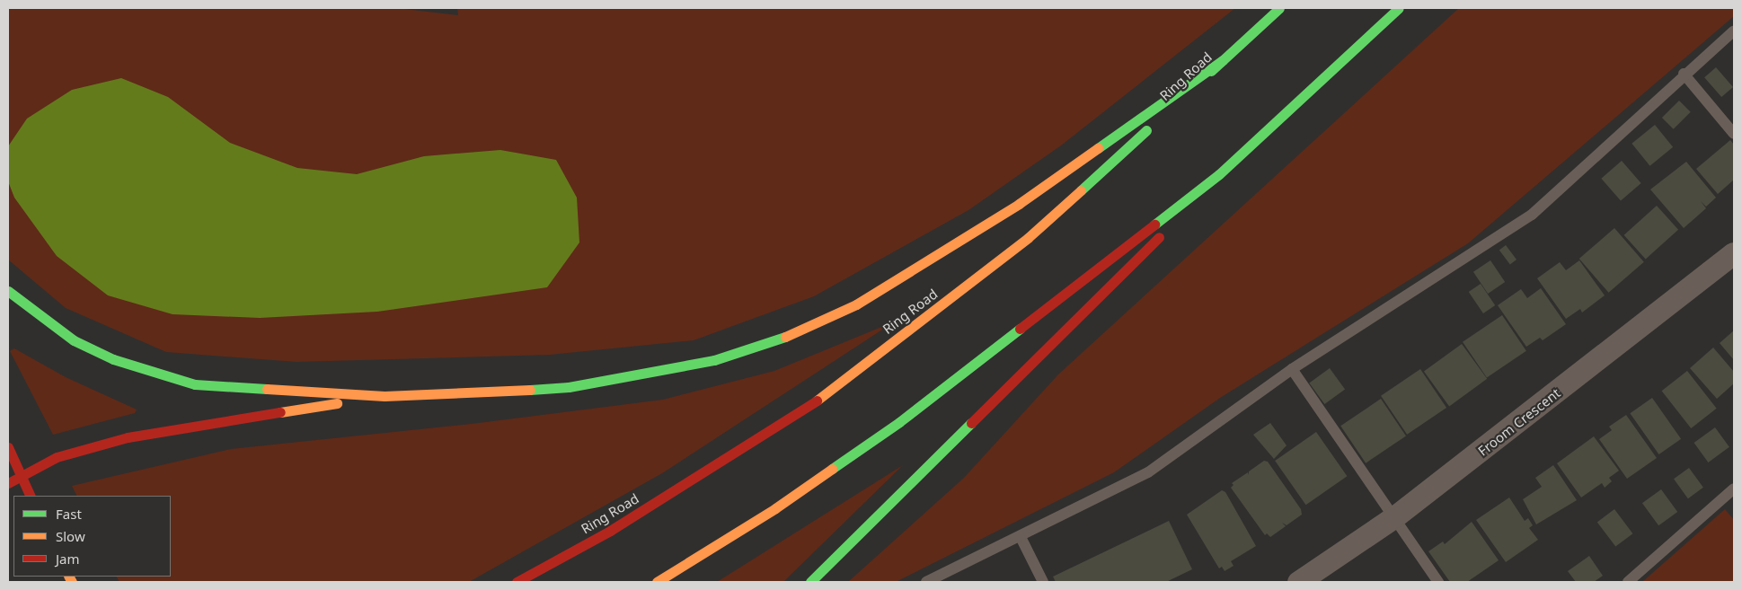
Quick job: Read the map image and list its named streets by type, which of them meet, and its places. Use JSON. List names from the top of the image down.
{
  "streets": {
    "highway": ["Ring Road"],
    "street": ["Froom Crescent"]
  },
  "legend": ["Fast", "Slow", "Jam"]
}
